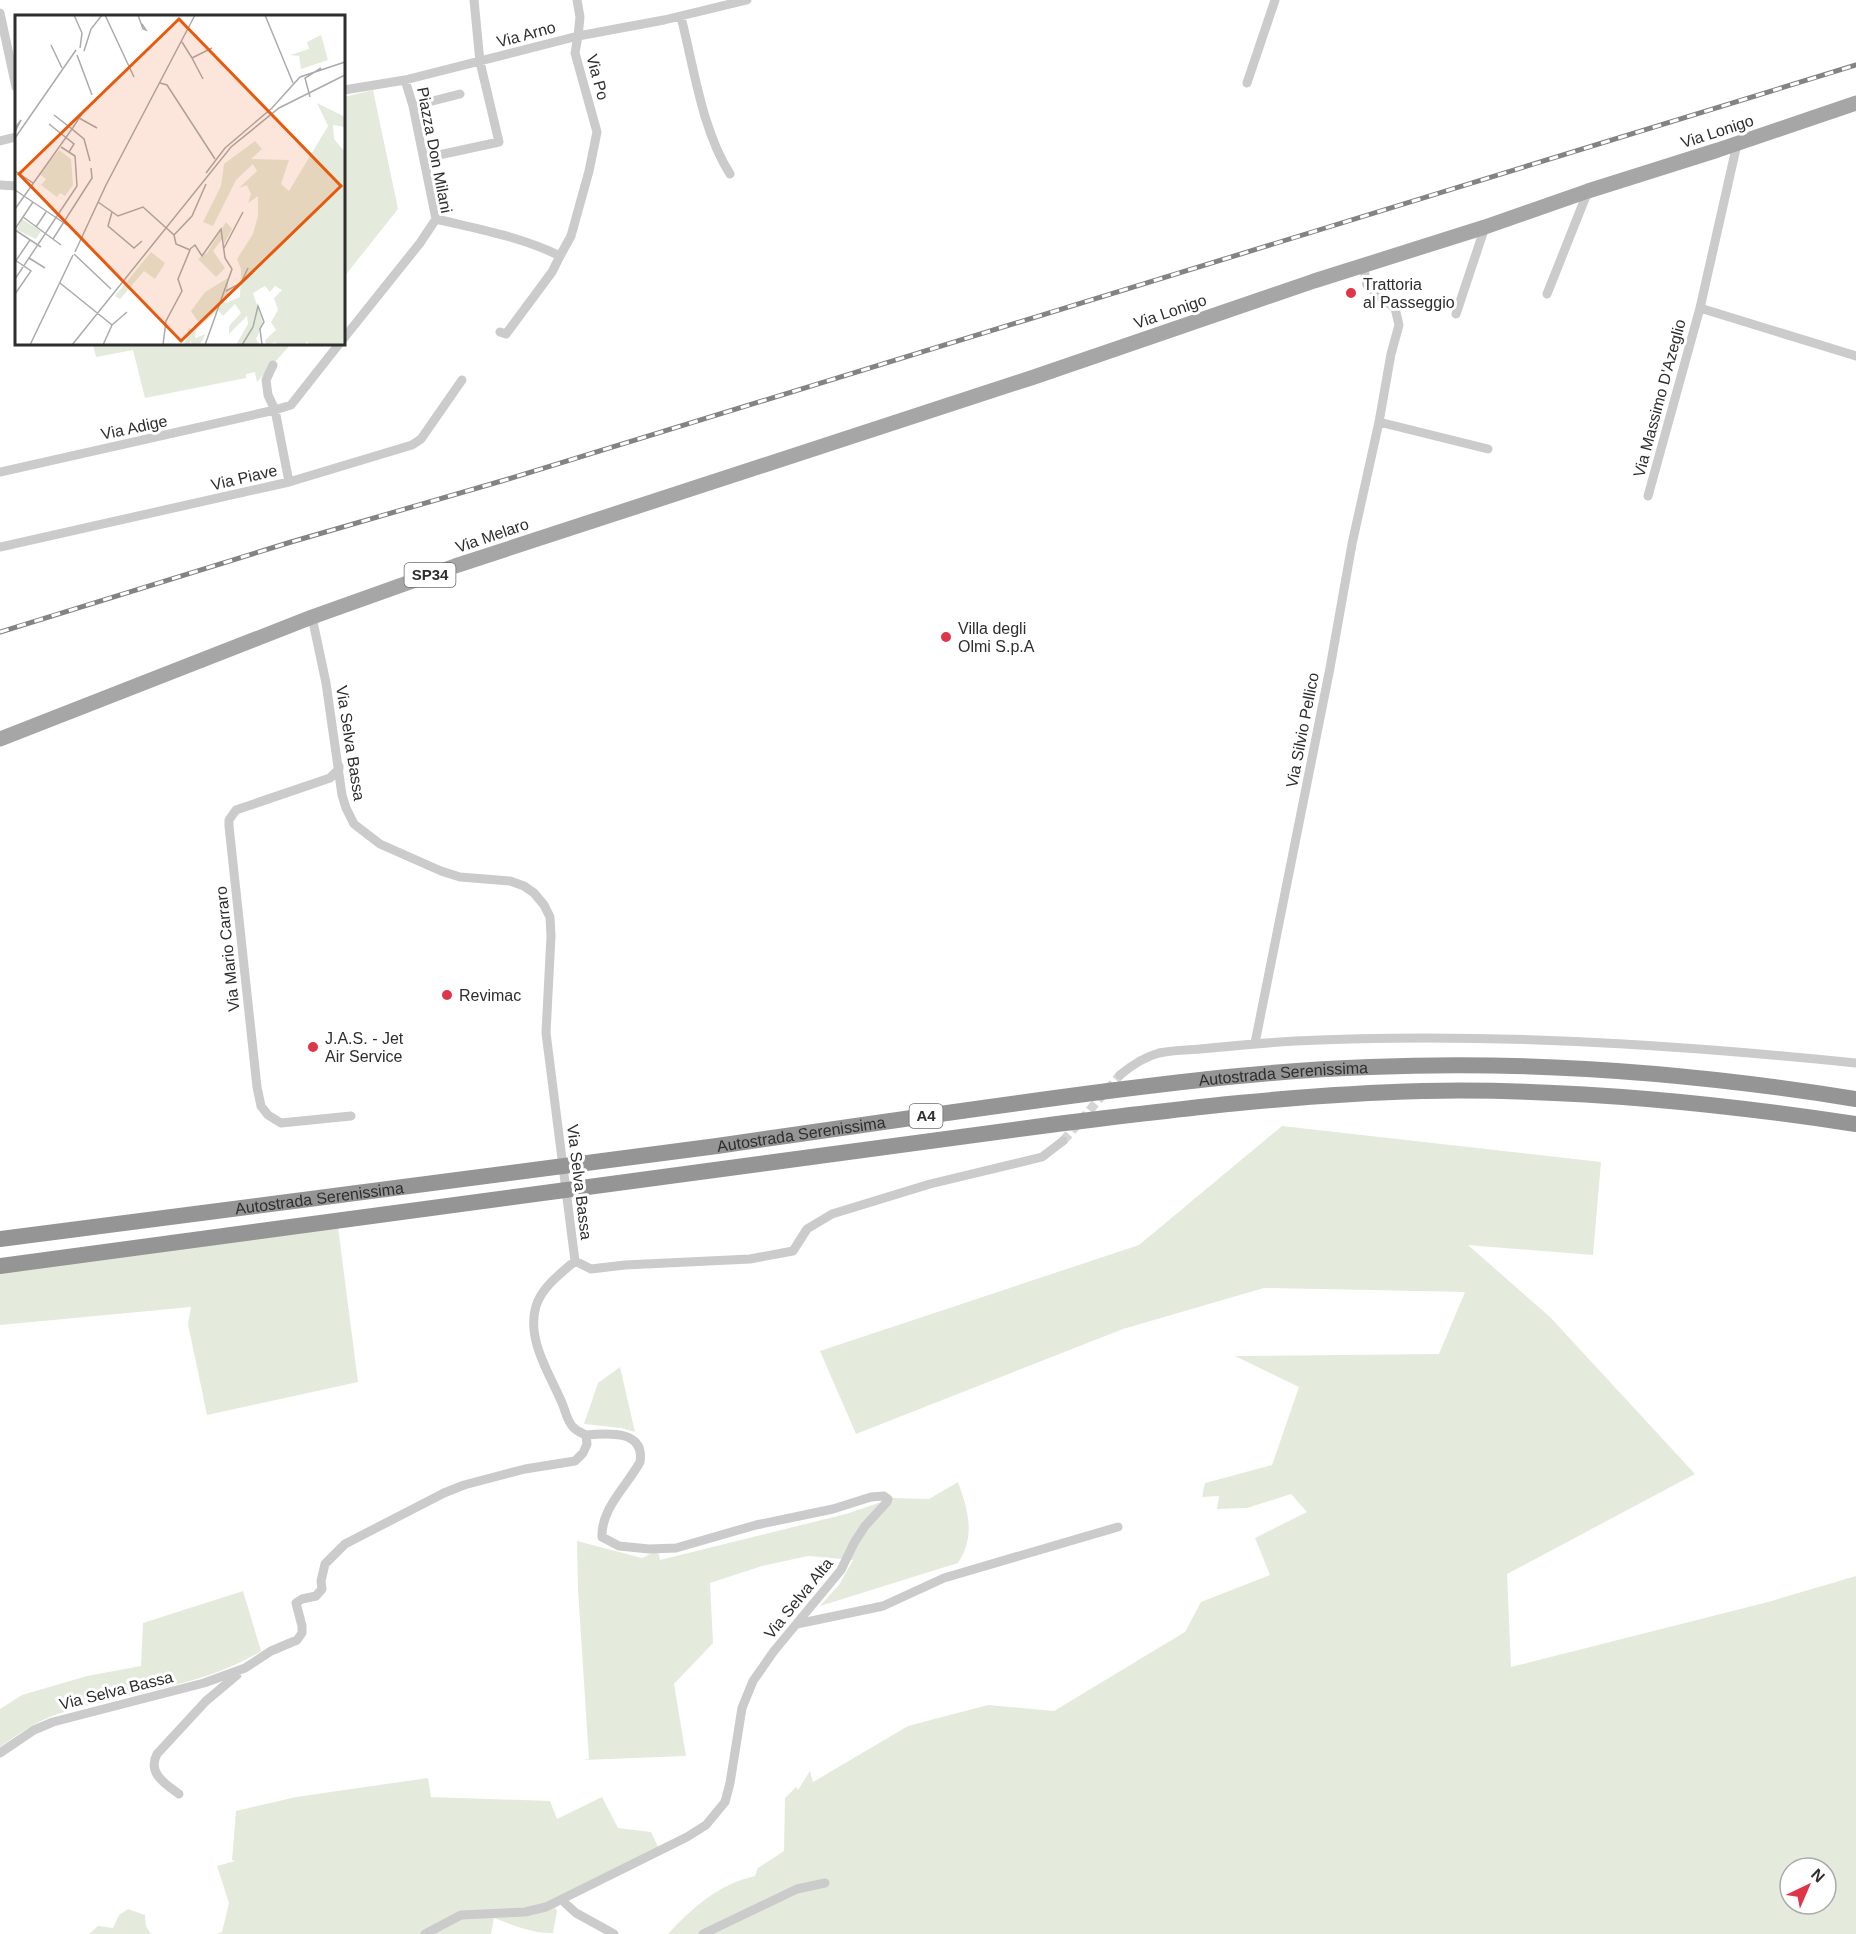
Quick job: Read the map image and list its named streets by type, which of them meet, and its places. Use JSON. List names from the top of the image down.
{
  "streets": {
    "highway": ["Autostrada Serenissima", "A4"],
    "main road": ["Via Lonigo", "Via Melaro", "SP34"],
    "street": [
      "Via Arno",
      "Via Po",
      "Piazza Don Milani",
      "Via Massimo D'Azeglio",
      "Via Adige",
      "Via Piave",
      "Via Silvio Pellico",
      "Via Selva Bassa",
      "Via Mario Carraro",
      "Via Selva Alta"
    ]
  },
  "crossings": [
    ["Via Arno", "Via Po"],
    ["Via Arno", "Piazza Don Milani"],
    ["Via Lonigo", "Via Massimo D'Azeglio"],
    ["Via Lonigo", "Via Melaro"],
    ["Via Lonigo", "Via Silvio Pellico"],
    ["Via Melaro", "Via Selva Bassa"],
    ["Via Selva Bassa", "Via Mario Carraro"],
    ["Via Selva Bassa", "Via Selva Alta"]
  ],
  "places": [
    "Trattoria al Passeggio",
    "Villa degli Olmi S.p.A",
    "Revimac",
    "J.A.S. - Jet Air Service"
  ],
  "north": "top right"
}
